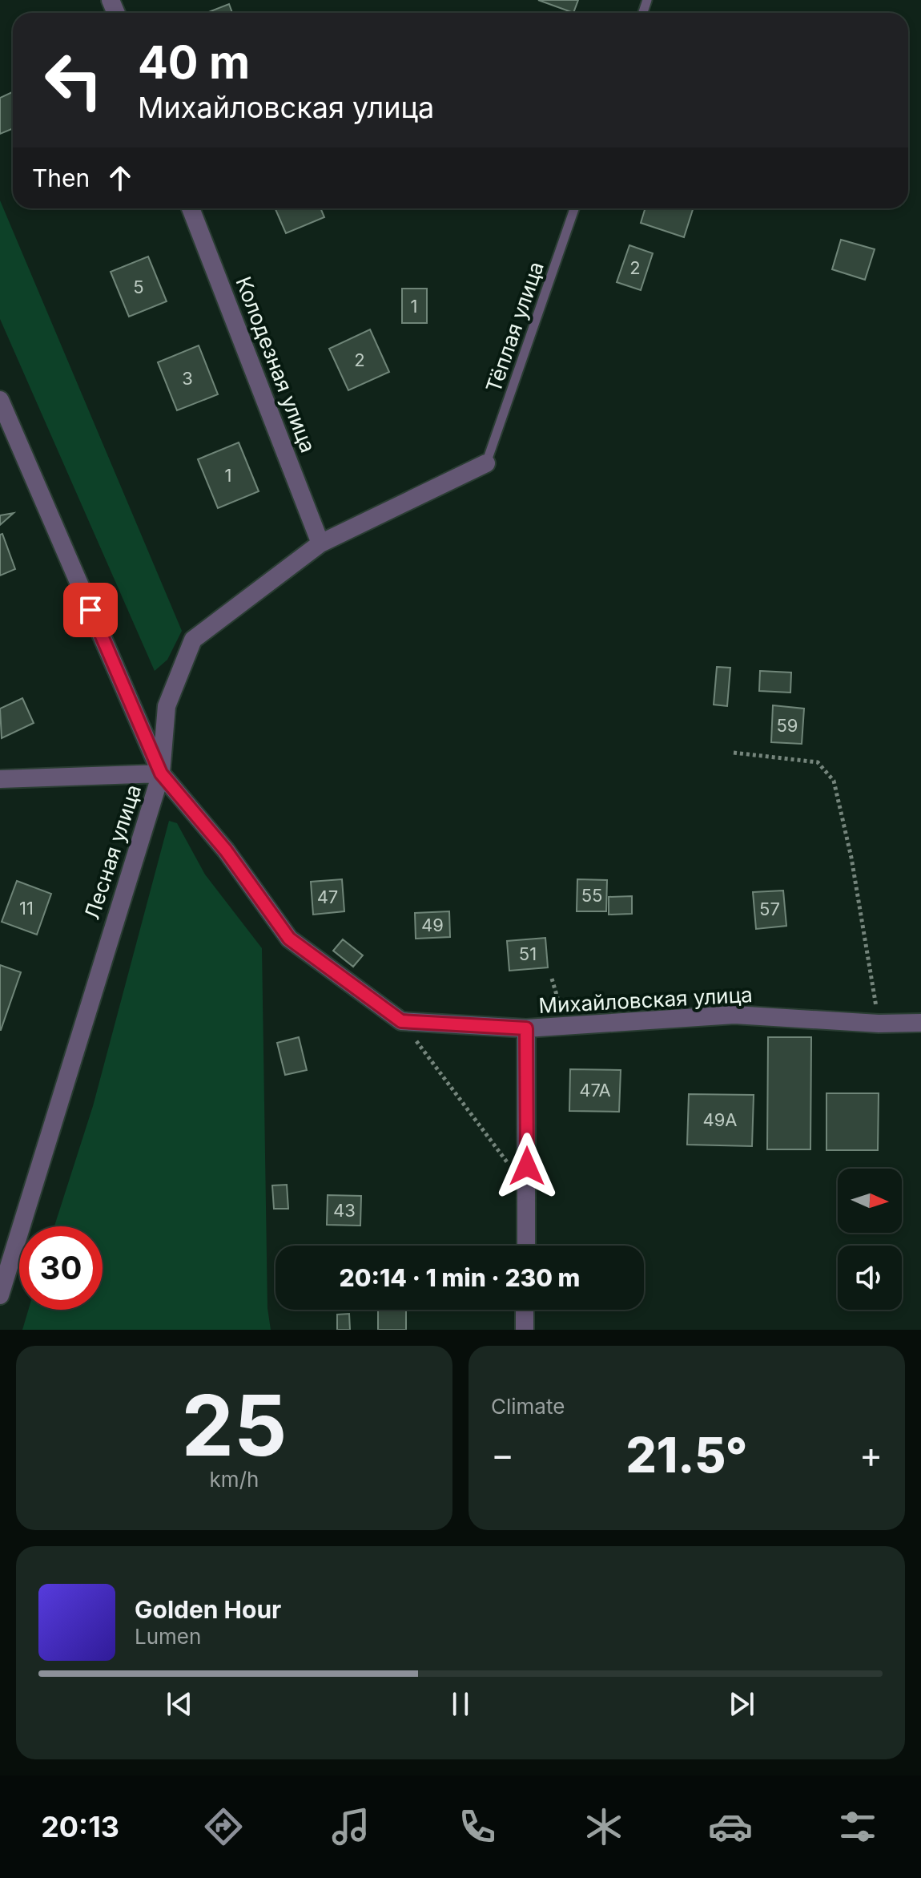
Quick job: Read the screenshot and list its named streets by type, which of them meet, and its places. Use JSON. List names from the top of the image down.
{
  "streets": {
    "street": ["Колодезная улица", "Лесная улица", "Михайловская улица"],
    "lane": ["Тёплая улица"]
  },
  "house_numbers": [
    "2",
    "5",
    "1",
    "2",
    "3",
    "1",
    "59",
    "55",
    "47",
    "11",
    "57",
    "49",
    "51",
    "47А",
    "49А",
    "43"
  ],
  "north": "right",
  "page": {
    "turn": ["40 m", "Михайловская улица"],
    "then": "Then",
    "limit": "30",
    "trip": "20:14 · 1 min · 230 m",
    "tile": [
      ["25", "km/h"],
      "Climate"
    ],
    "heat": ["−", "21.5°", "+"],
    "song": ["Golden Hour", "Lumen"],
    "tabs": "20:13"
  }
}
